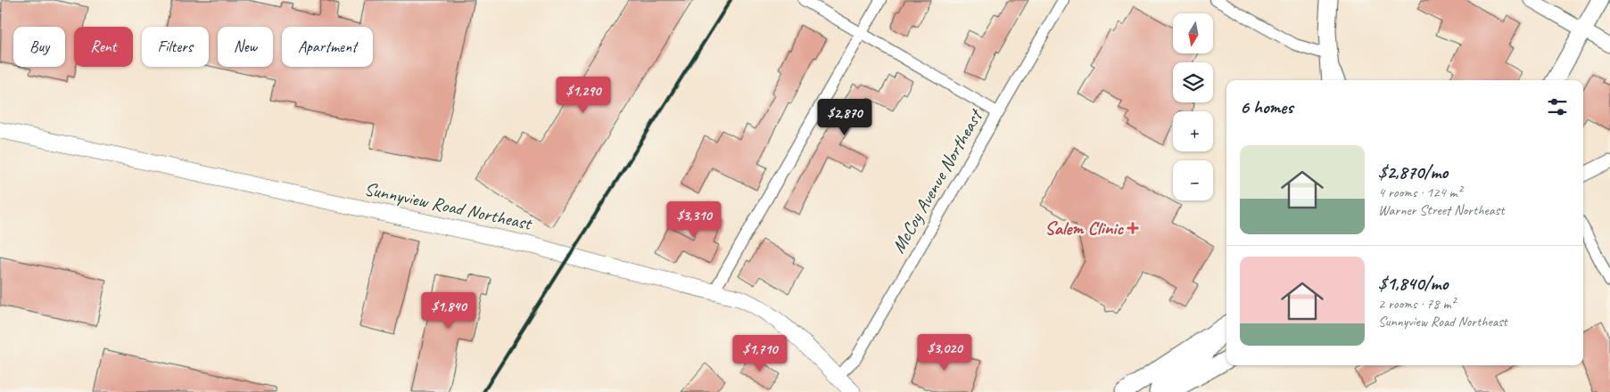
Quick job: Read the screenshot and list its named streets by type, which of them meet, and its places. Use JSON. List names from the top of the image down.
{
  "streets": {
    "main road": ["Sunnyview Road Northeast"],
    "street": ["McCoy Avenue Northeast"]
  },
  "crossings": [
    ["McCoy Avenue Northeast", "Sunnyview Road Northeast"]
  ],
  "places": {
    "health": ["Salem Clinic"]
  },
  "north": "bottom",
  "page": {
    "map_buttons": ["+", "−"],
    "chip": [
      "Buy",
      "Rent",
      "Filters",
      "New",
      "Apartment"
    ],
    "price": [
      "$1,290",
      "$2,870",
      "$3,310",
      "$1,840",
      "$3,020",
      "$1,710"
    ],
    "heading": "6 homes",
    "list": [
      {
        "name": "$2,870/mo",
        "note": "4 rooms · 124 m² · Warner Street Northeast"
      },
      {
        "name": "$1,840/mo",
        "note": "2 rooms · 78 m² · Sunnyview Road Northeast"
      }
    ]
  }
}
